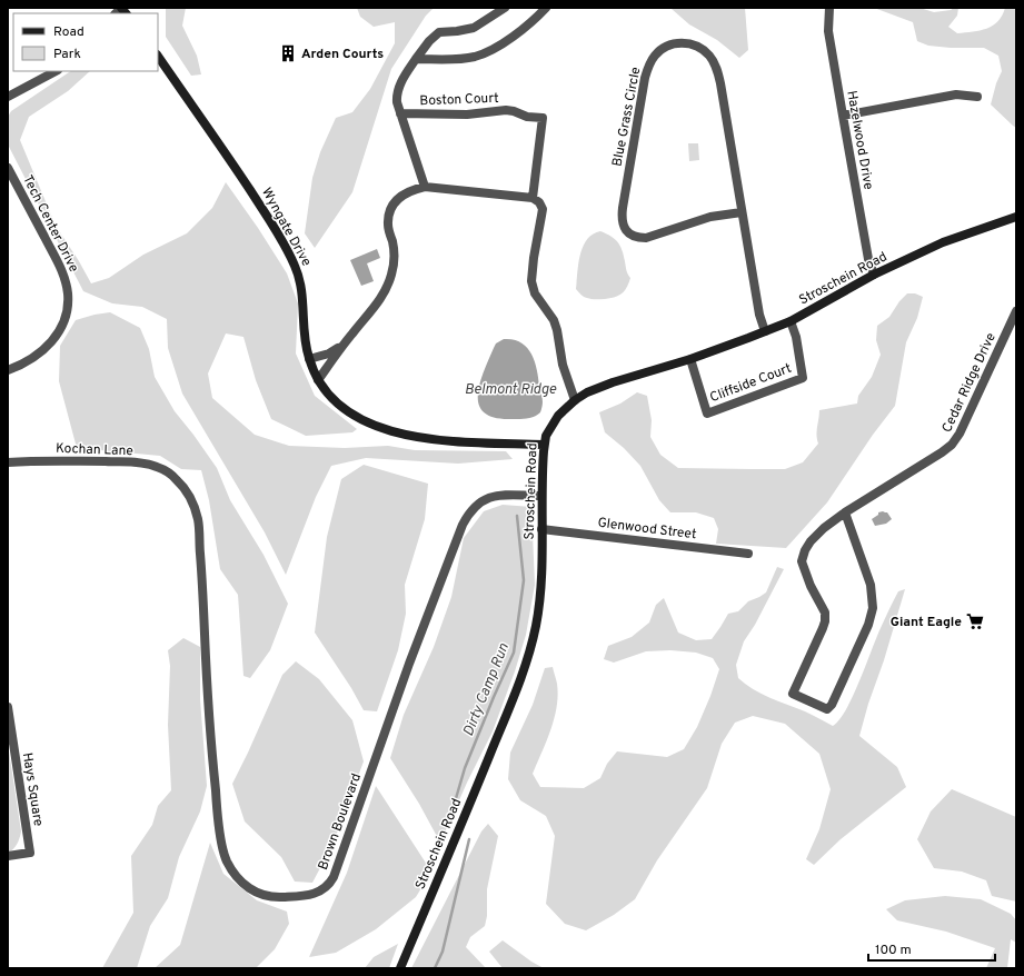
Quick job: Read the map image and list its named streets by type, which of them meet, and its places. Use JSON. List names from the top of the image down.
{
  "streets": {
    "street": [
      "Boston Court",
      "Blue Grass Circle",
      "Hazelwood Drive",
      "Tech Center Drive",
      "Wyngate Drive",
      "Stroschein Road",
      "Cliffside Court",
      "Cedar Ridge Drive",
      "Kochan Lane",
      "Glenwood Street",
      "Hays Square",
      "Brown Boulevard"
    ]
  },
  "crossings": [
    ["Blue Grass Circle", "Stroschein Road"],
    ["Hazelwood Drive", "Stroschein Road"],
    ["Wyngate Drive", "Stroschein Road"],
    ["Stroschein Road", "Cliffside Court"],
    ["Stroschein Road", "Glenwood Street"],
    ["Stroschein Road", "Brown Boulevard"],
    ["Kochan Lane", "Brown Boulevard"]
  ],
  "water": ["Belmont Ridge", "Dirty Camp Run"],
  "places": {
    "building": ["Arden Courts"],
    "supermarket": ["Giant Eagle"]
  },
  "legend": ["Road", "Park"],
  "scale_bar": "100 m"
}
